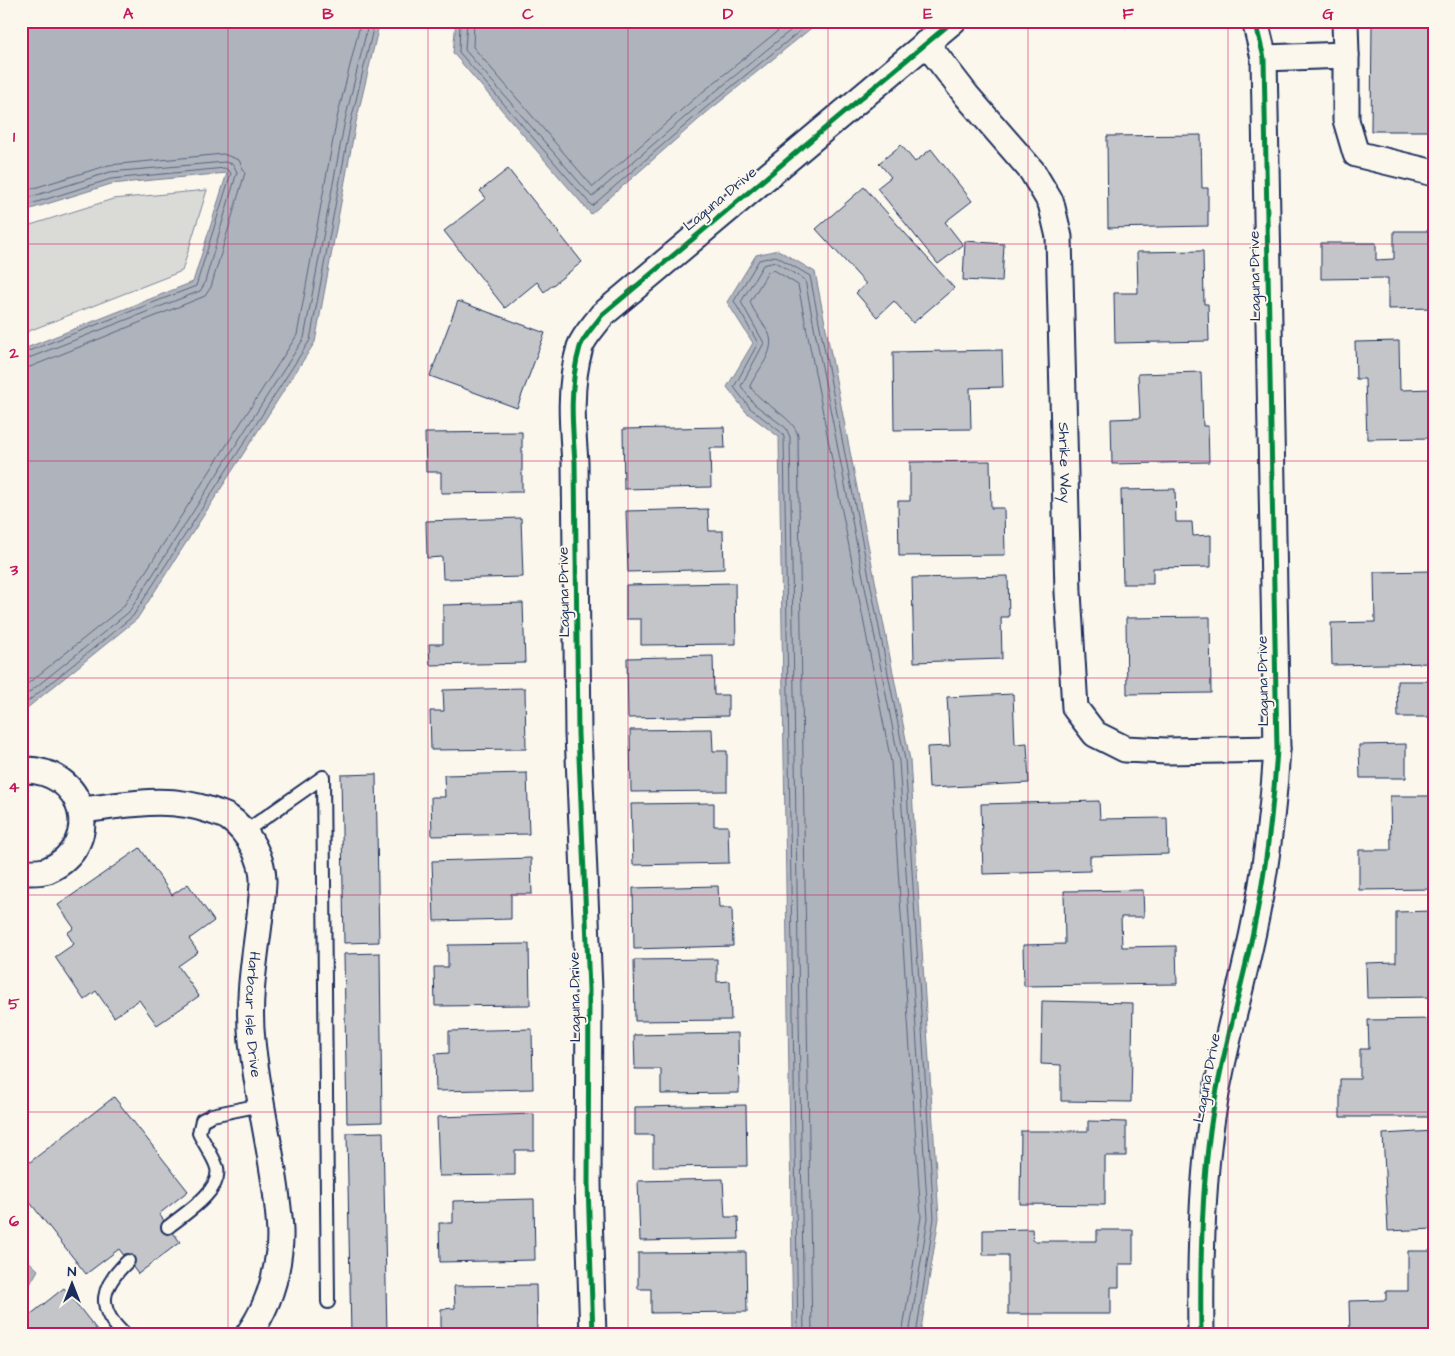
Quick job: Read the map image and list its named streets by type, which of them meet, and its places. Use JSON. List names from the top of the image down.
{
  "streets": {
    "street": ["Laguna Drive", "Shrike Way", "Harbour Isle Drive"]
  },
  "crossings": [
    ["Laguna Drive", "Shrike Way"]
  ],
  "north": "top",
  "grid": {
    "columns": [
      "A",
      "B",
      "C",
      "D",
      "E",
      "F",
      "G"
    ],
    "rows": [
      "1",
      "2",
      "3",
      "4",
      "5",
      "6"
    ]
  }
}
